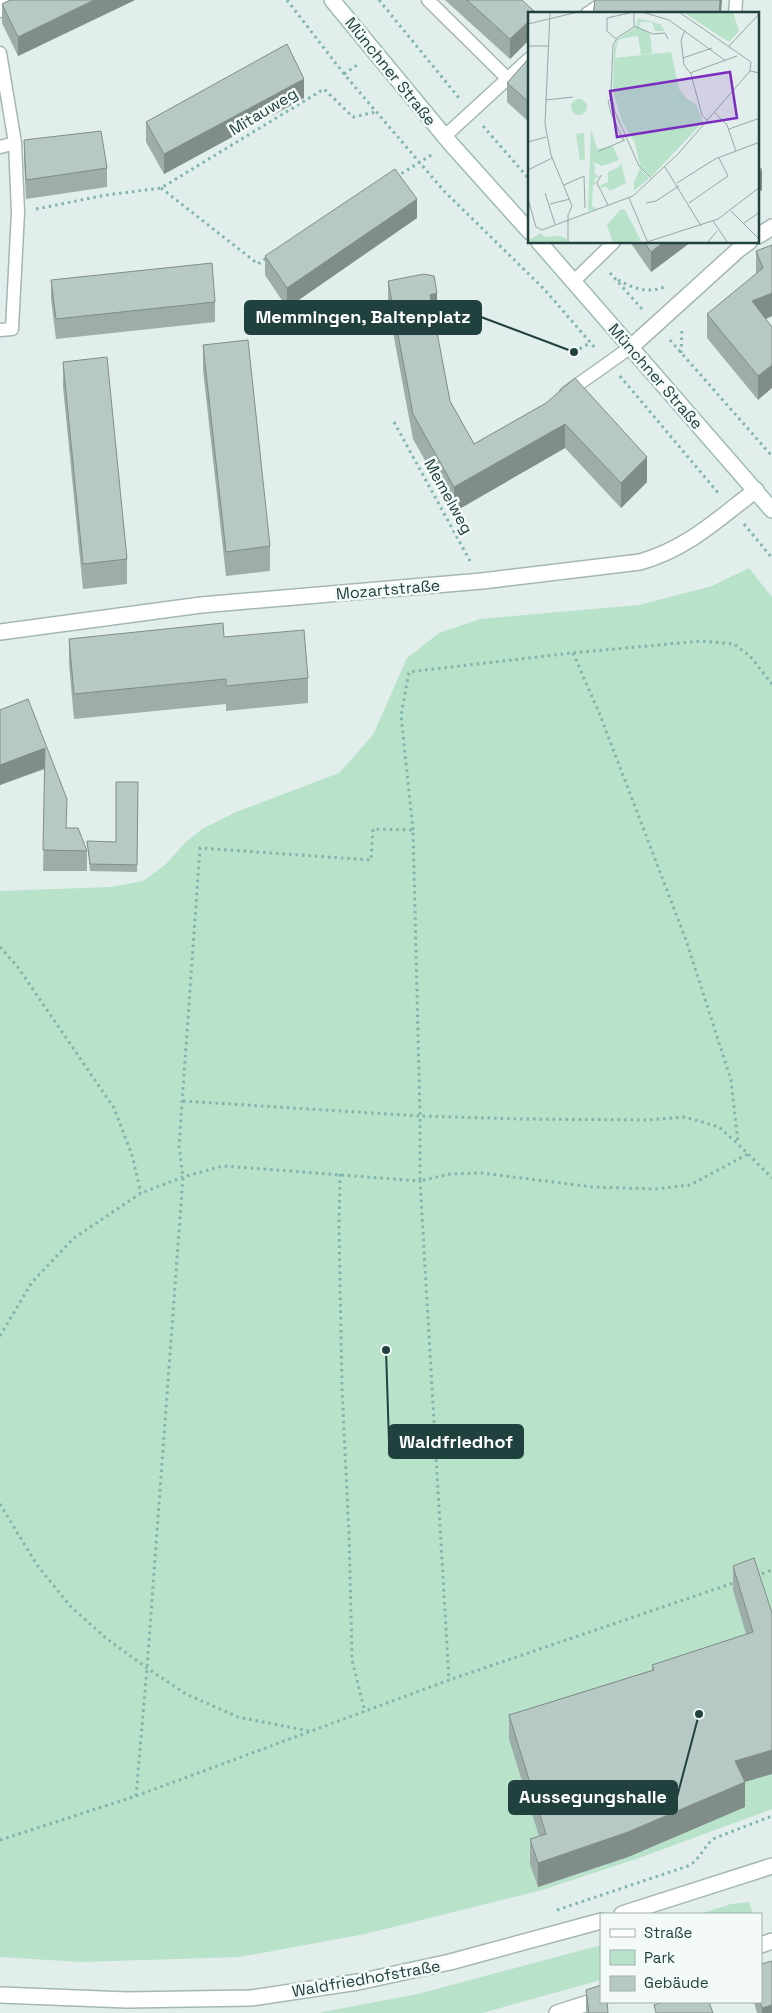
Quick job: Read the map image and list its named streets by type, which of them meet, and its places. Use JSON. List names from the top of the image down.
{
  "streets": {
    "street": ["Münchner Straße", "Mozartstraße", "Waldfriedhofstraße"],
    "path": ["Mitauweg", "Memelweg"]
  },
  "crossings": [
    ["Münchner Straße", "Mozartstraße"],
    ["Memelweg", "Mozartstraße"]
  ],
  "places": ["Memmingen, Baltenplatz", "Waldfriedhof", "Aussegungshalle"],
  "legend": ["Straße", "Park", "Gebäude"]
}
